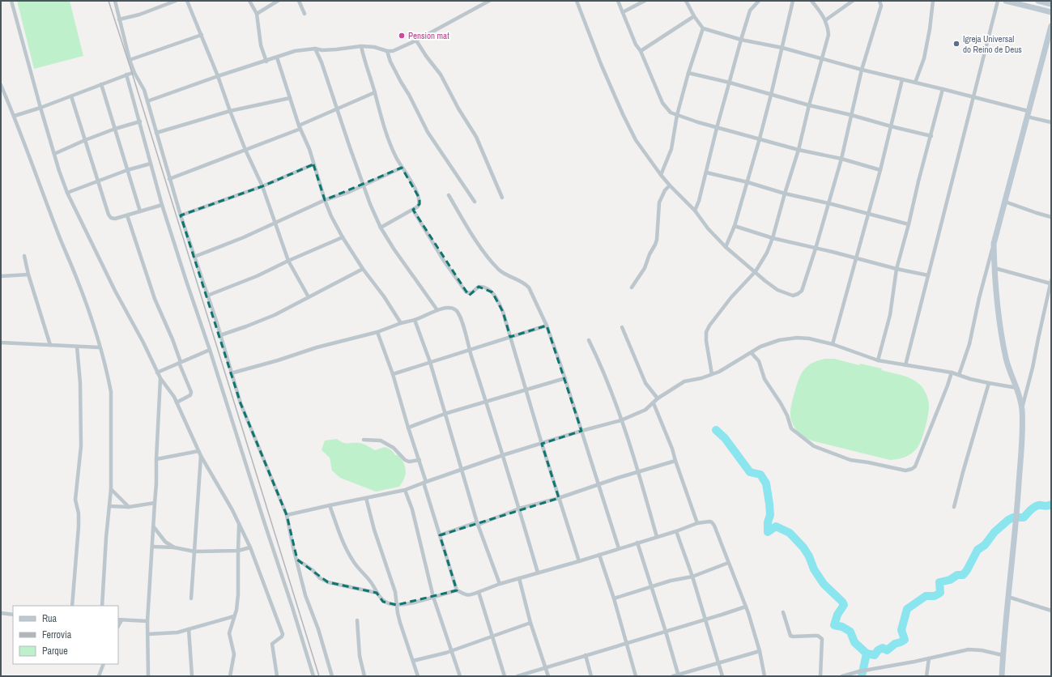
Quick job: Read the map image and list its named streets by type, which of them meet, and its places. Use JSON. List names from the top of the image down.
{
  "places": ["Pension mat", "Igreja Universal do Reino de Deus"],
  "legend": ["Rua", "Ferrovia", "Parque"]
}
